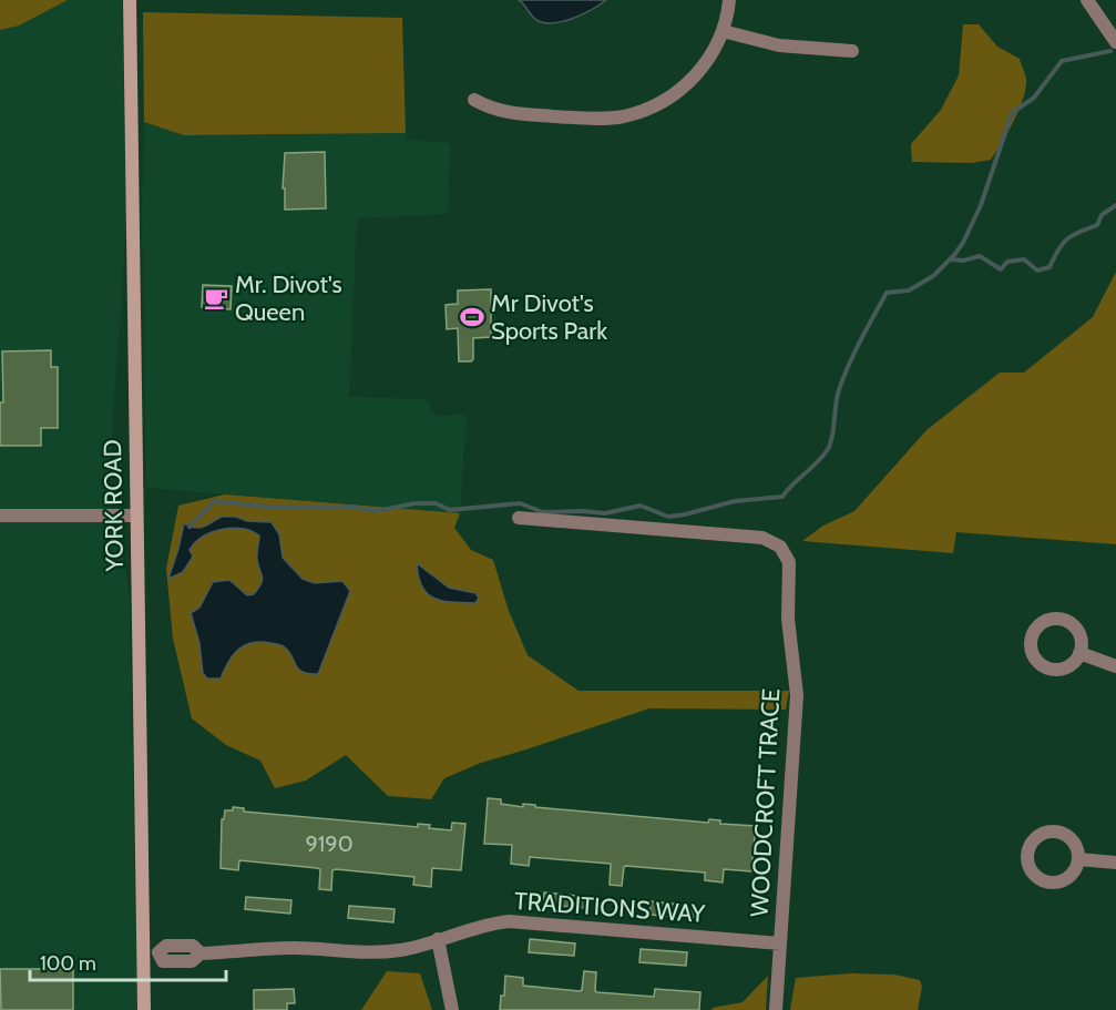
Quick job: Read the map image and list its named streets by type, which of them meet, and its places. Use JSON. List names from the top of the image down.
{
  "streets": {
    "street": ["YORK ROAD", "WOODCROFT TRACE", "TRADITIONS WAY"]
  },
  "crossings": [
    ["YORK ROAD", "TRADITIONS WAY"],
    ["WOODCROFT TRACE", "TRADITIONS WAY"]
  ],
  "places": {
    "cafe": ["Mr. Divot's Queen"],
    "sports": ["Mr Divot's Sports Park"]
  },
  "house_numbers": ["9190"],
  "scale_bar": "100 m"
}
